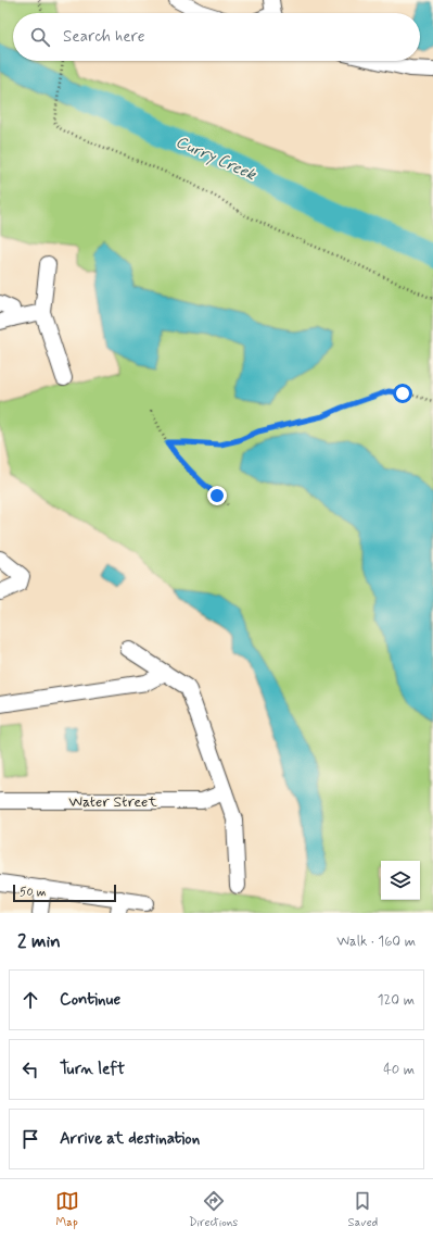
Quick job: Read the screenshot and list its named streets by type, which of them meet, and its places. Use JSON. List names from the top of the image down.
{
  "streets": {
    "street": ["Water Street"]
  },
  "water": ["Curry Creek"],
  "scale_bar": "50 m",
  "page": {
    "search": "Search here",
    "scale": "50 m",
    "heading": ["2 min", "Walk · 160 m"],
    "list": [
      ["Continue", "120 m"],
      ["Turn left", "40 m"],
      "Arrive at destination"
    ],
    "nav": ["Map", "Directions", "Saved"]
  }
}
